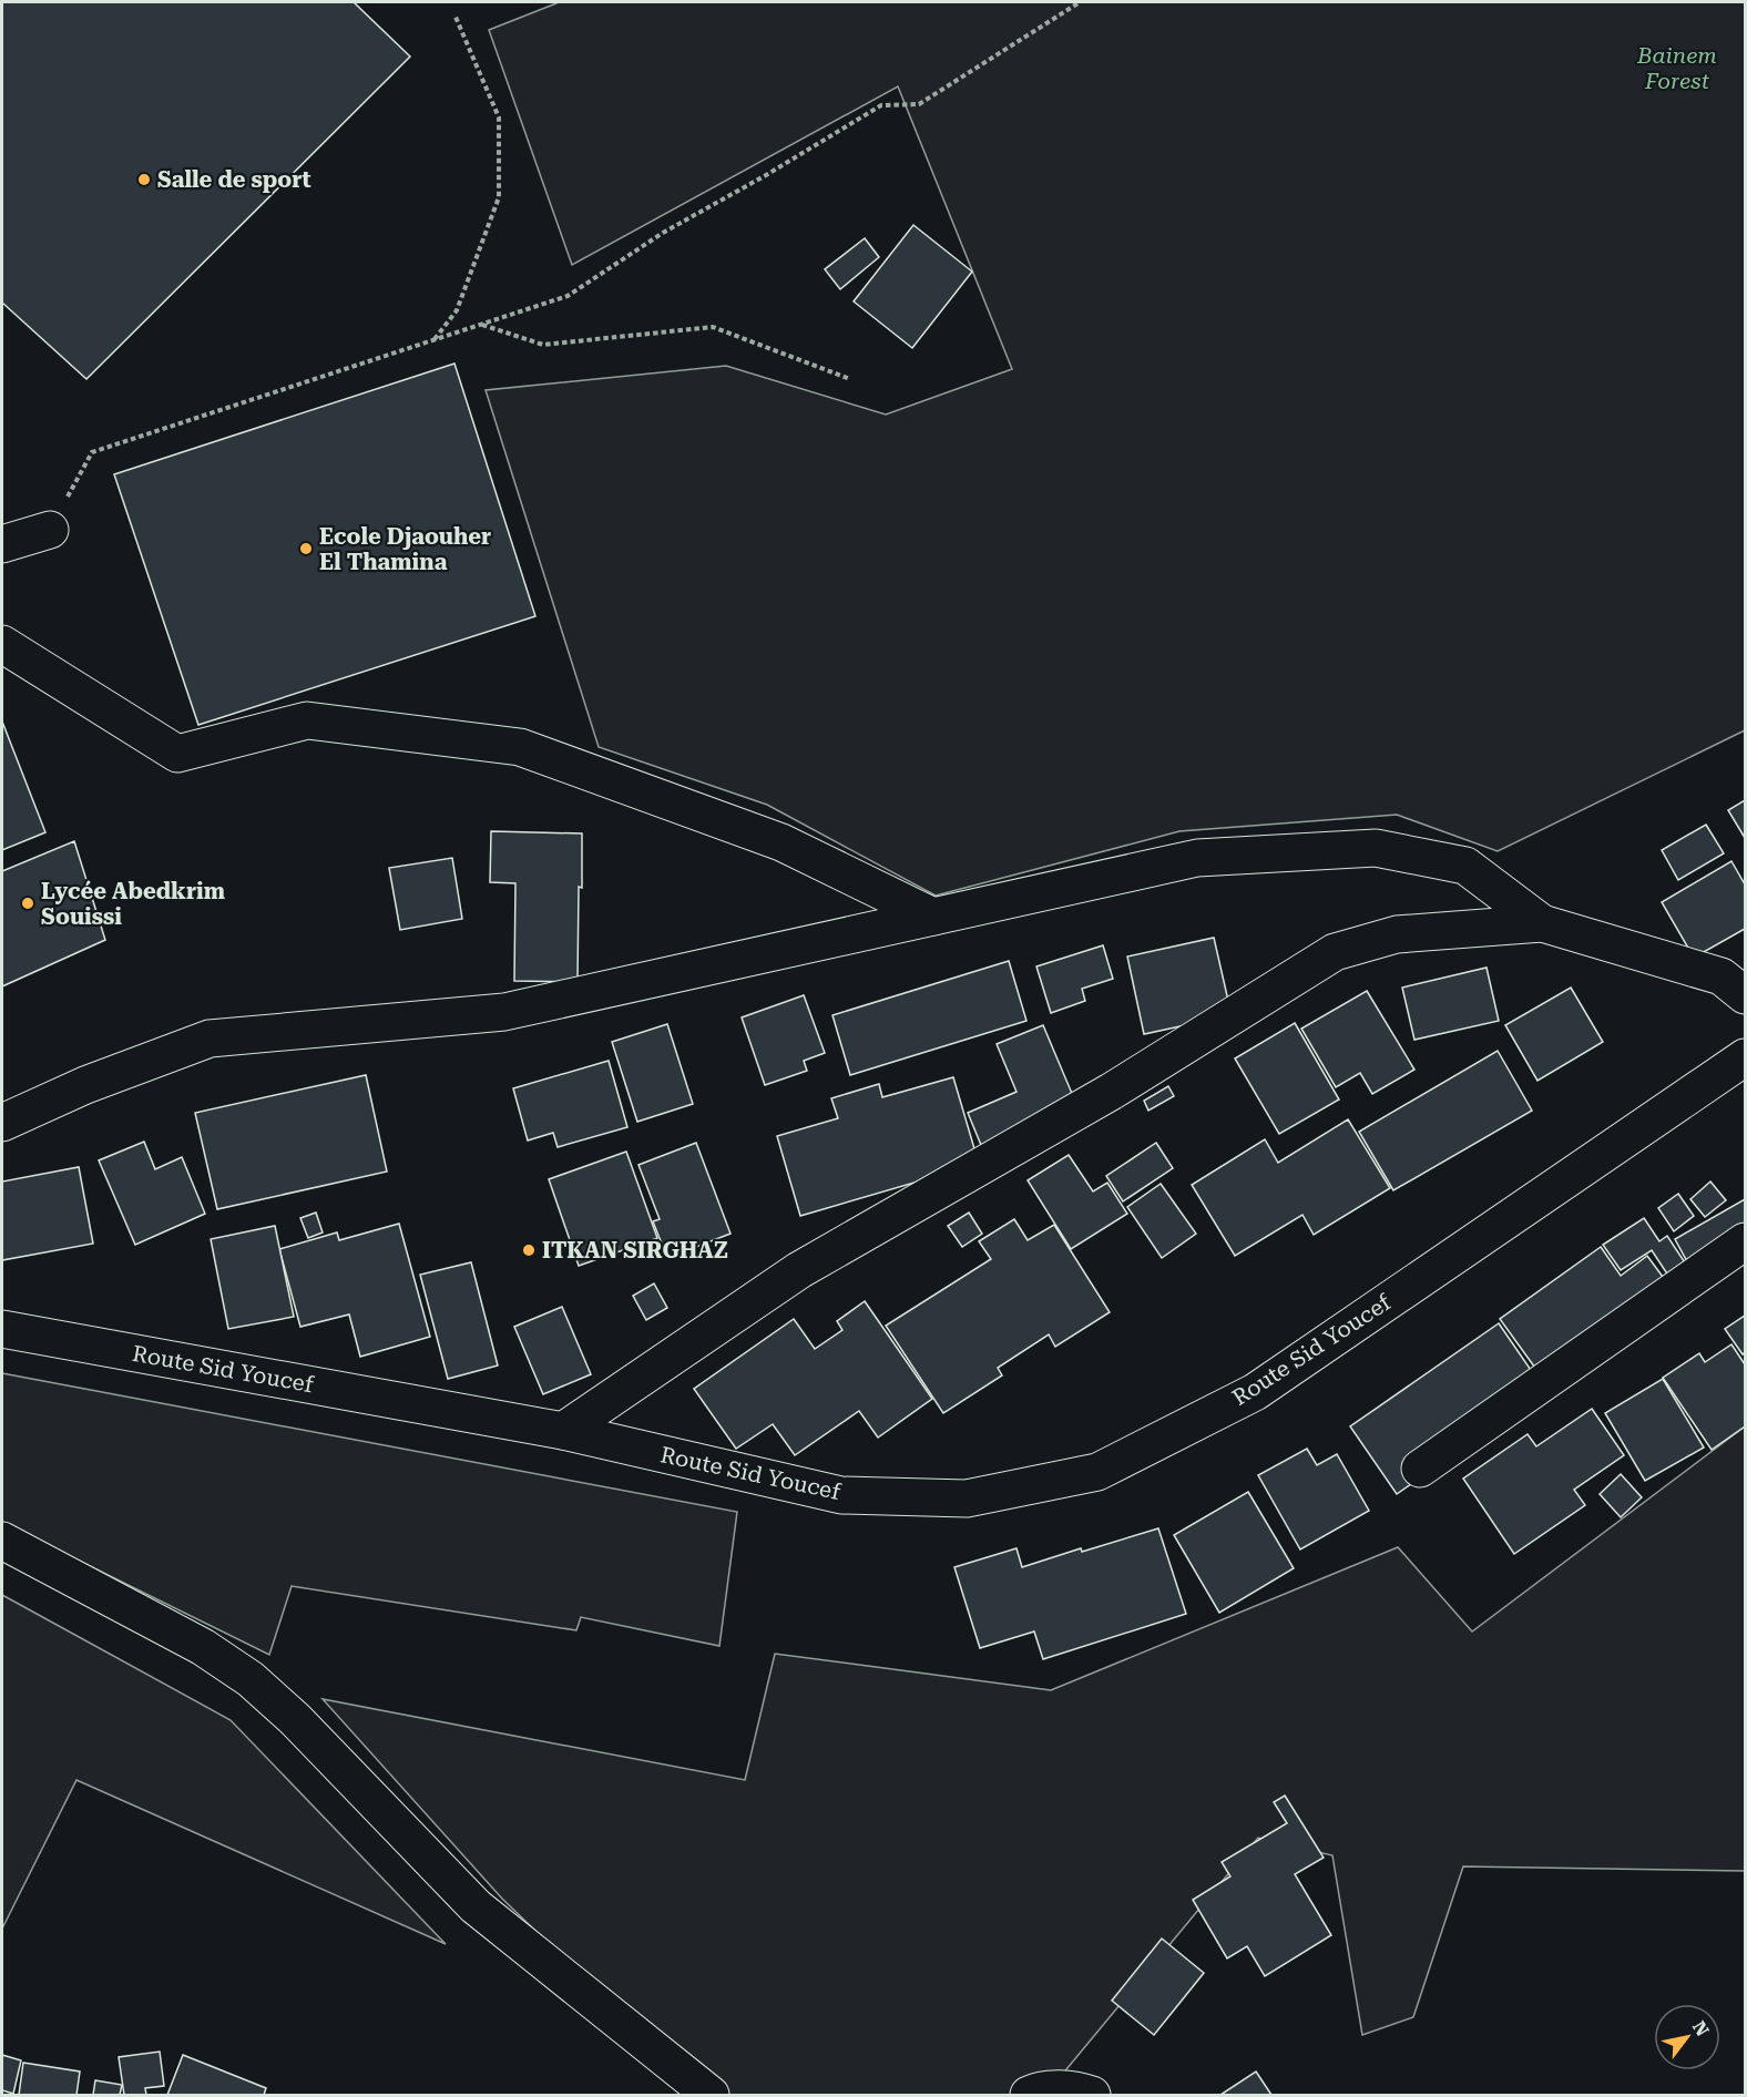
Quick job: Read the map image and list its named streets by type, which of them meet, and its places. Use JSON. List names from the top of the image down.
{
  "streets": {
    "street": ["Route Sid Youcef"]
  },
  "parks": ["Bainem Forest"],
  "places": [
    "Salle de sport",
    "Ecole Djaouher El Thamina",
    "Lycée Abedkrim Souissi",
    "ITKAN SIRGHAZ"
  ],
  "north": "top right"
}
